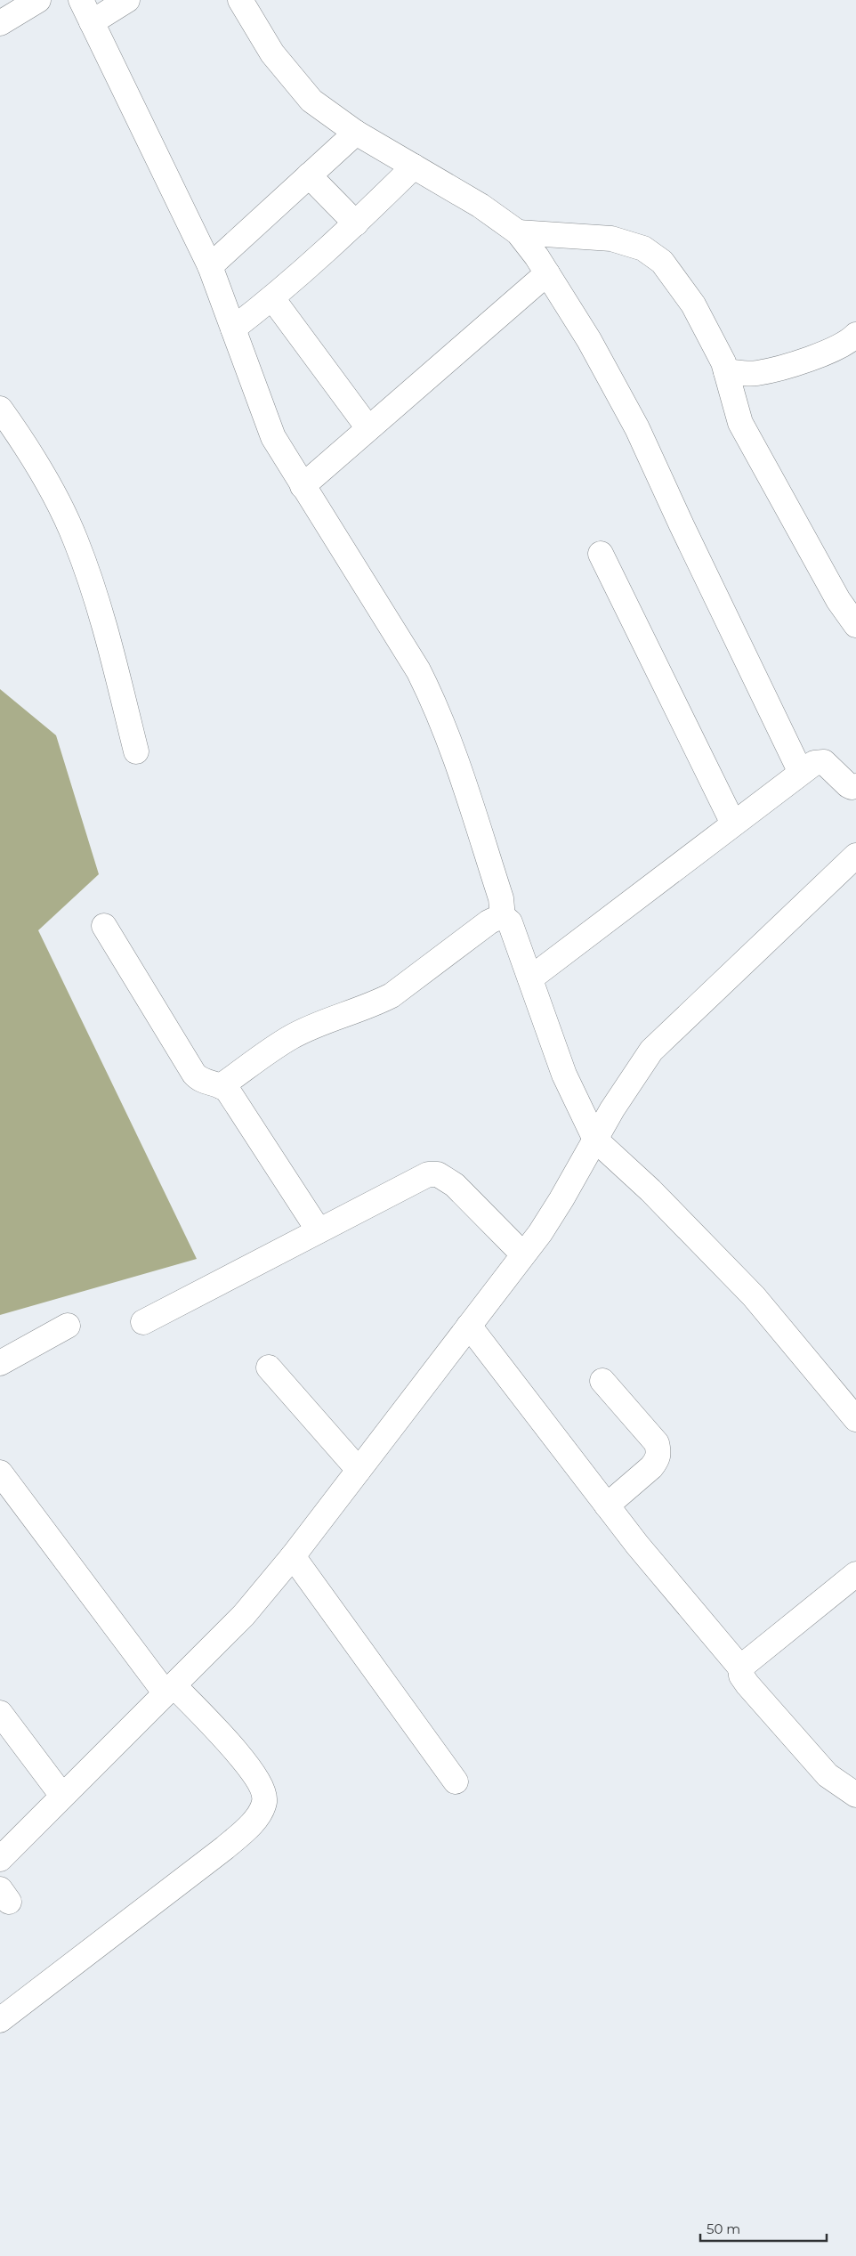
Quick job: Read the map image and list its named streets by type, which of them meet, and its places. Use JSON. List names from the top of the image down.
{
  "scale_bar": "50 m"
}
